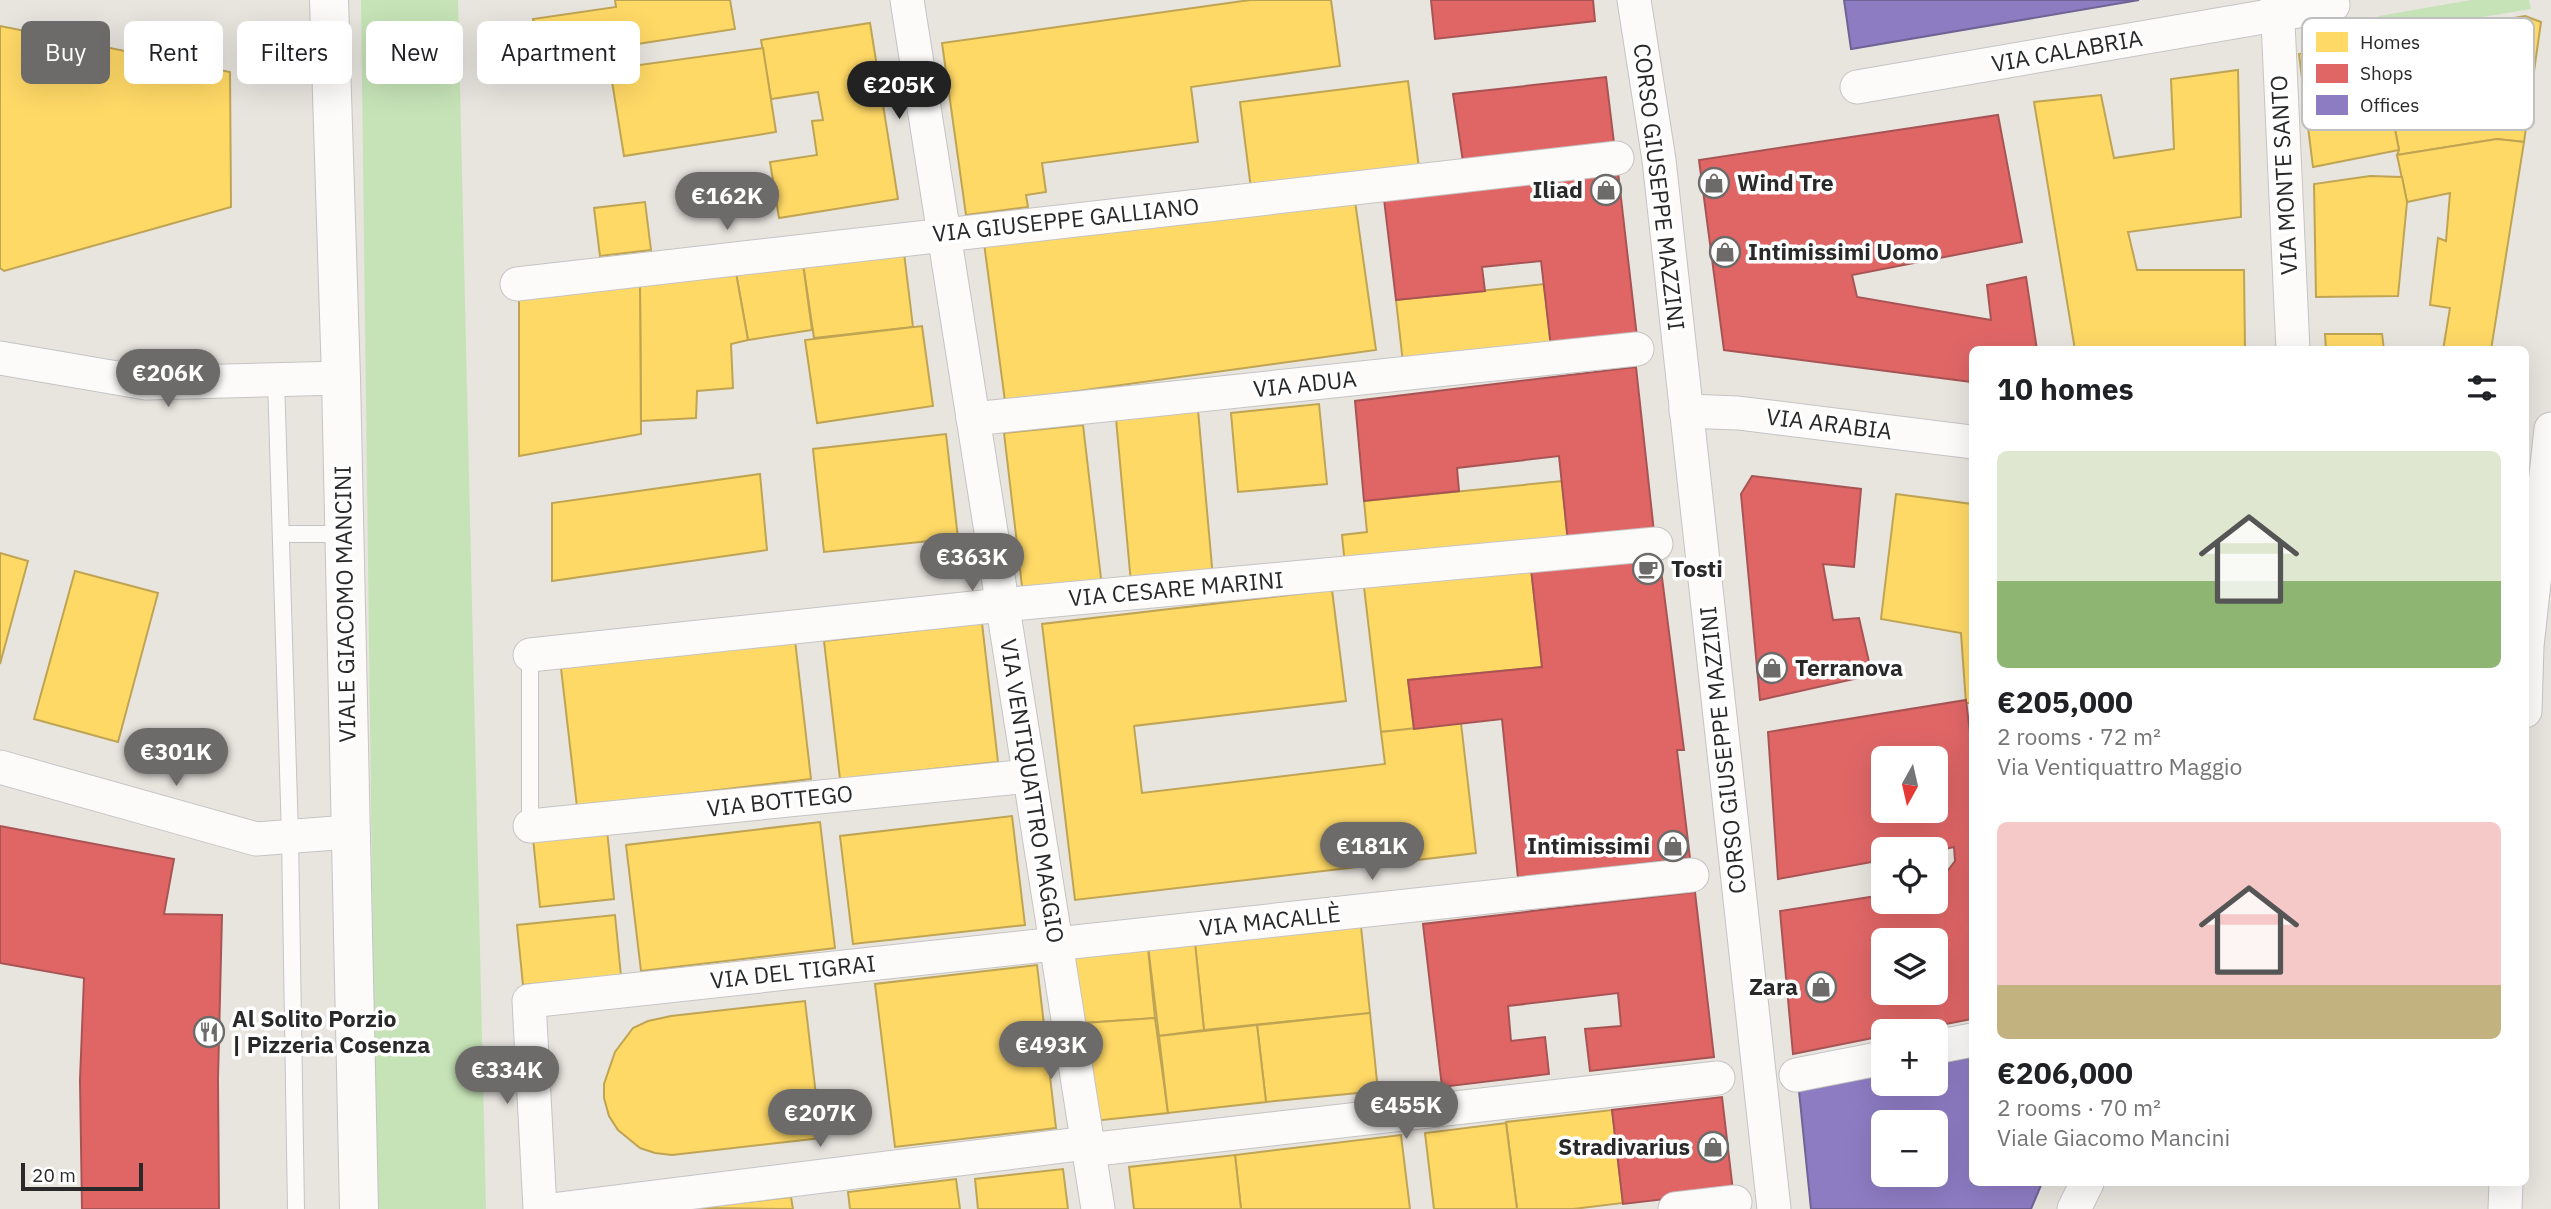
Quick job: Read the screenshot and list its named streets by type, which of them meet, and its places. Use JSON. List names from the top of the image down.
{
  "streets": {
    "street": [
      "VIA CALABRIA",
      "VIA MONTE SANTO",
      "CORSO GIUSEPPE MAZZINI",
      "VIA GIUSEPPE GALLIANO",
      "VIA ADUA",
      "VIA ARABIA",
      "VIA CESARE MARINI",
      "VIALE GIACOMO MANCINI",
      "VIA VENTIQUATTRO MAGGIO",
      "VIA BOTTEGO",
      "VIA MACALLÈ",
      "VIA DEL TIGRAI"
    ]
  },
  "crossings": [
    ["VIA CALABRIA", "VIA MONTE SANTO"],
    ["CORSO GIUSEPPE MAZZINI", "VIA ARABIA"],
    ["VIA GIUSEPPE GALLIANO", "VIA VENTIQUATTRO MAGGIO"],
    ["VIA ADUA", "VIA VENTIQUATTRO MAGGIO"],
    ["VIA CESARE MARINI", "VIA VENTIQUATTRO MAGGIO"],
    ["VIA VENTIQUATTRO MAGGIO", "VIA BOTTEGO"],
    ["VIA VENTIQUATTRO MAGGIO", "VIA MACALLÈ"],
    ["VIA VENTIQUATTRO MAGGIO", "VIA DEL TIGRAI"],
    ["VIA MACALLÈ", "VIA DEL TIGRAI"]
  ],
  "places": {
    "shop": [
      "Wind Tre",
      "Iliad",
      "Intimissimi Uomo",
      "Terranova",
      "Intimissimi",
      "Zara",
      "Stradivarius"
    ],
    "cafe": ["Tosti"],
    "restaurant": ["Al Solito Porzio | Pizzeria Cosenza"]
  },
  "legend": ["Homes", "Shops", "Offices"],
  "scale_bar": "20 m",
  "north": "bottom",
  "page": {
    "chip": [
      "Buy",
      "Rent",
      "Filters",
      "New",
      "Apartment"
    ],
    "price": [
      "€205K",
      "€162K",
      "€206K",
      "€363K",
      "€301K",
      "€181K",
      "€493K",
      "€334K",
      "€455K",
      "€207K"
    ],
    "heading": "10 homes",
    "list": [
      {
        "name": "€205,000",
        "note": "2 rooms · 72 m² · Via Ventiquattro Maggio"
      },
      {
        "name": "€206,000",
        "note": "2 rooms · 70 m² · Viale Giacomo Mancini"
      }
    ],
    "map_buttons": ["+", "−"],
    "scale": "20 m"
  }
}
